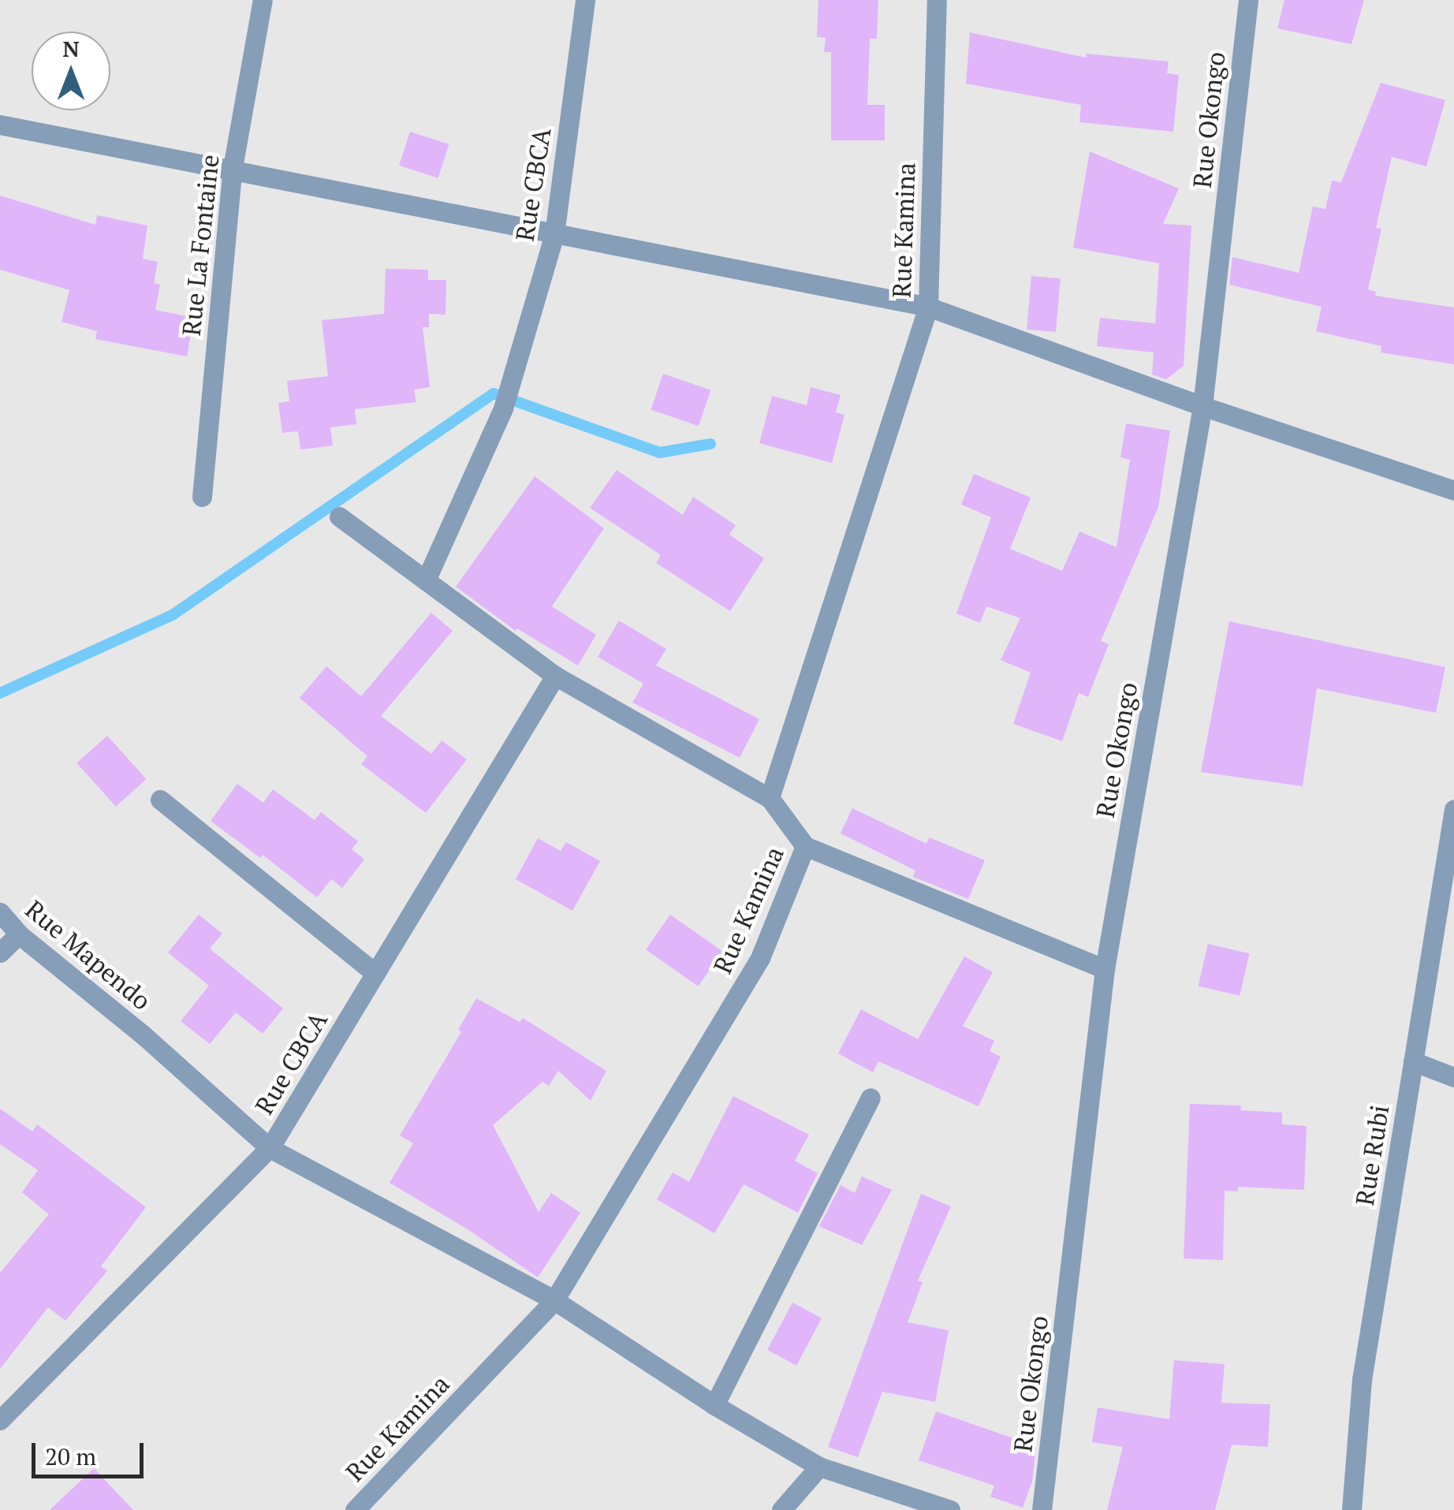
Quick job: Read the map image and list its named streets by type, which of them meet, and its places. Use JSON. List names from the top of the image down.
{
  "streets": {
    "street": [
      "Rue Okongo",
      "Rue CBCA",
      "Rue Kamina",
      "Rue La Fontaine",
      "Rue Mapendo",
      "Rue Rubi"
    ]
  },
  "crossings": [
    ["Rue CBCA", "Rue Mapendo"],
    ["Rue Kamina", "Rue Mapendo"]
  ],
  "scale_bar": "20 m",
  "north": "top"
}
